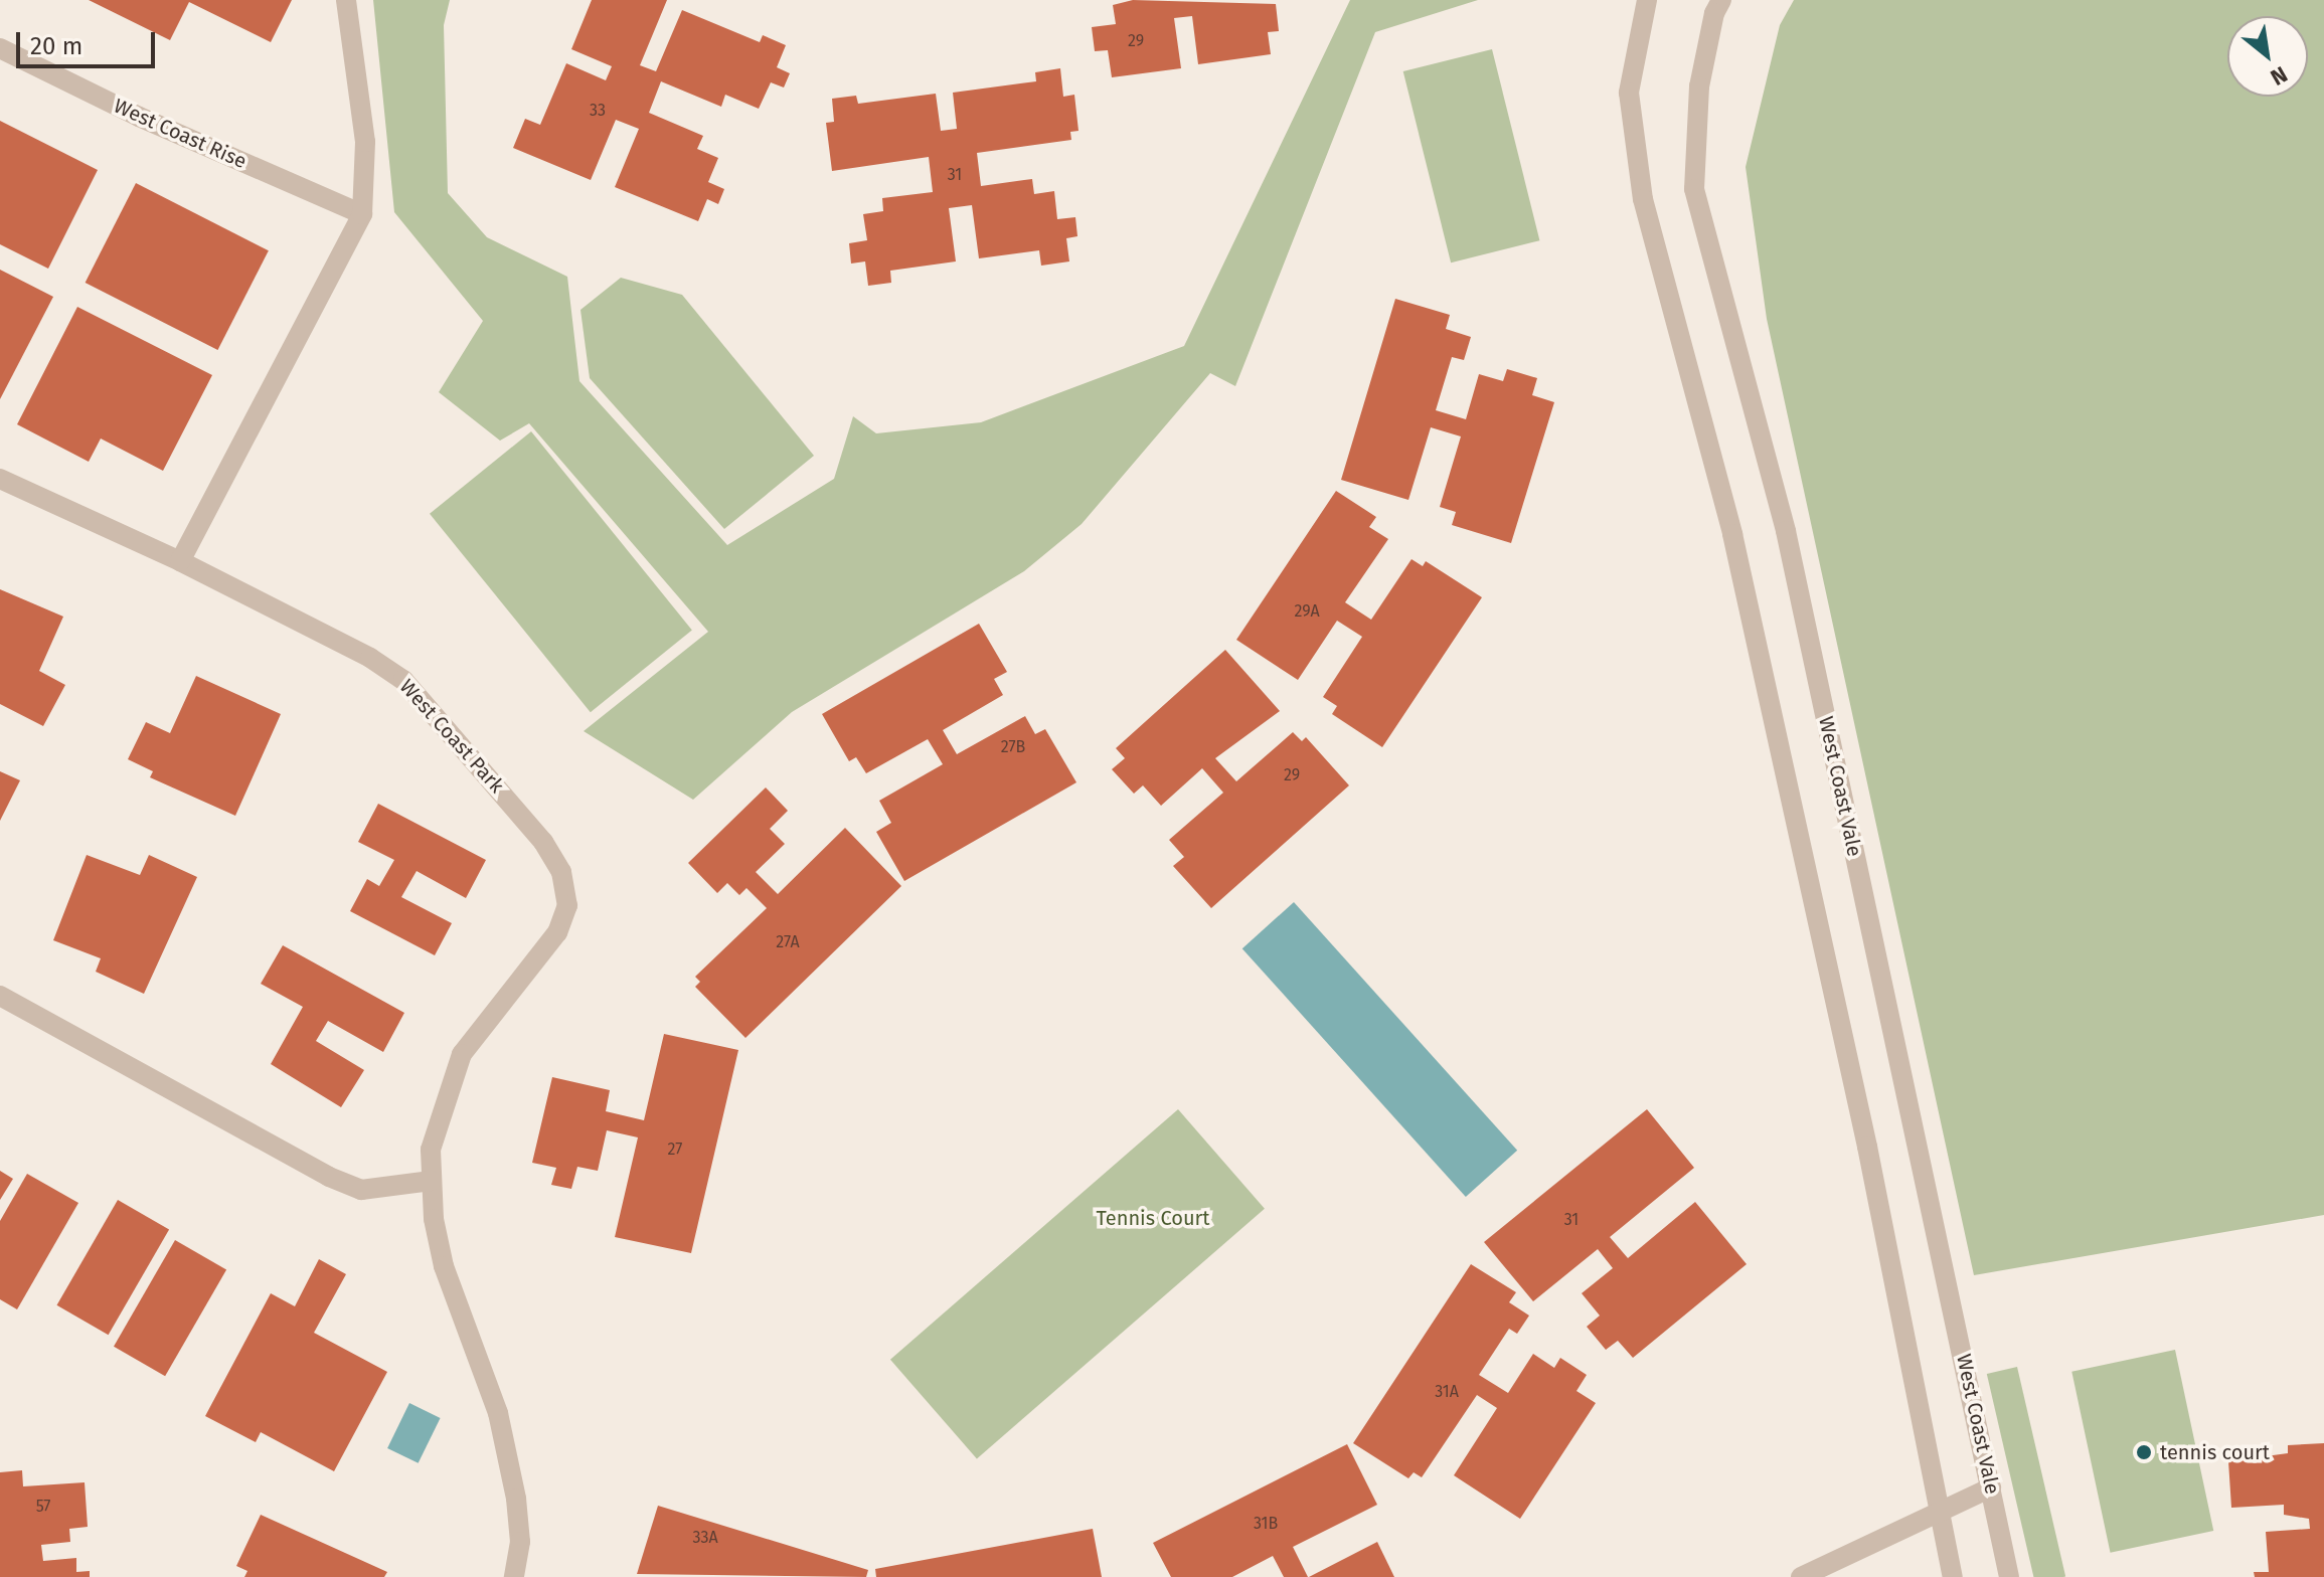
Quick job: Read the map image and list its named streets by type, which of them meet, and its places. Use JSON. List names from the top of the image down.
{
  "streets": {
    "street": ["West Coast Rise", "West Coast Park", "West Coast Vale"]
  },
  "parks": ["Tennis Court"],
  "places": ["tennis court"],
  "house_numbers": [
    "29",
    "33",
    "31",
    "29A",
    "27B",
    "29",
    "27A",
    "27",
    "31",
    "31A",
    "57",
    "31B",
    "33A"
  ],
  "scale_bar": "20 m",
  "north": "bottom right"
}
